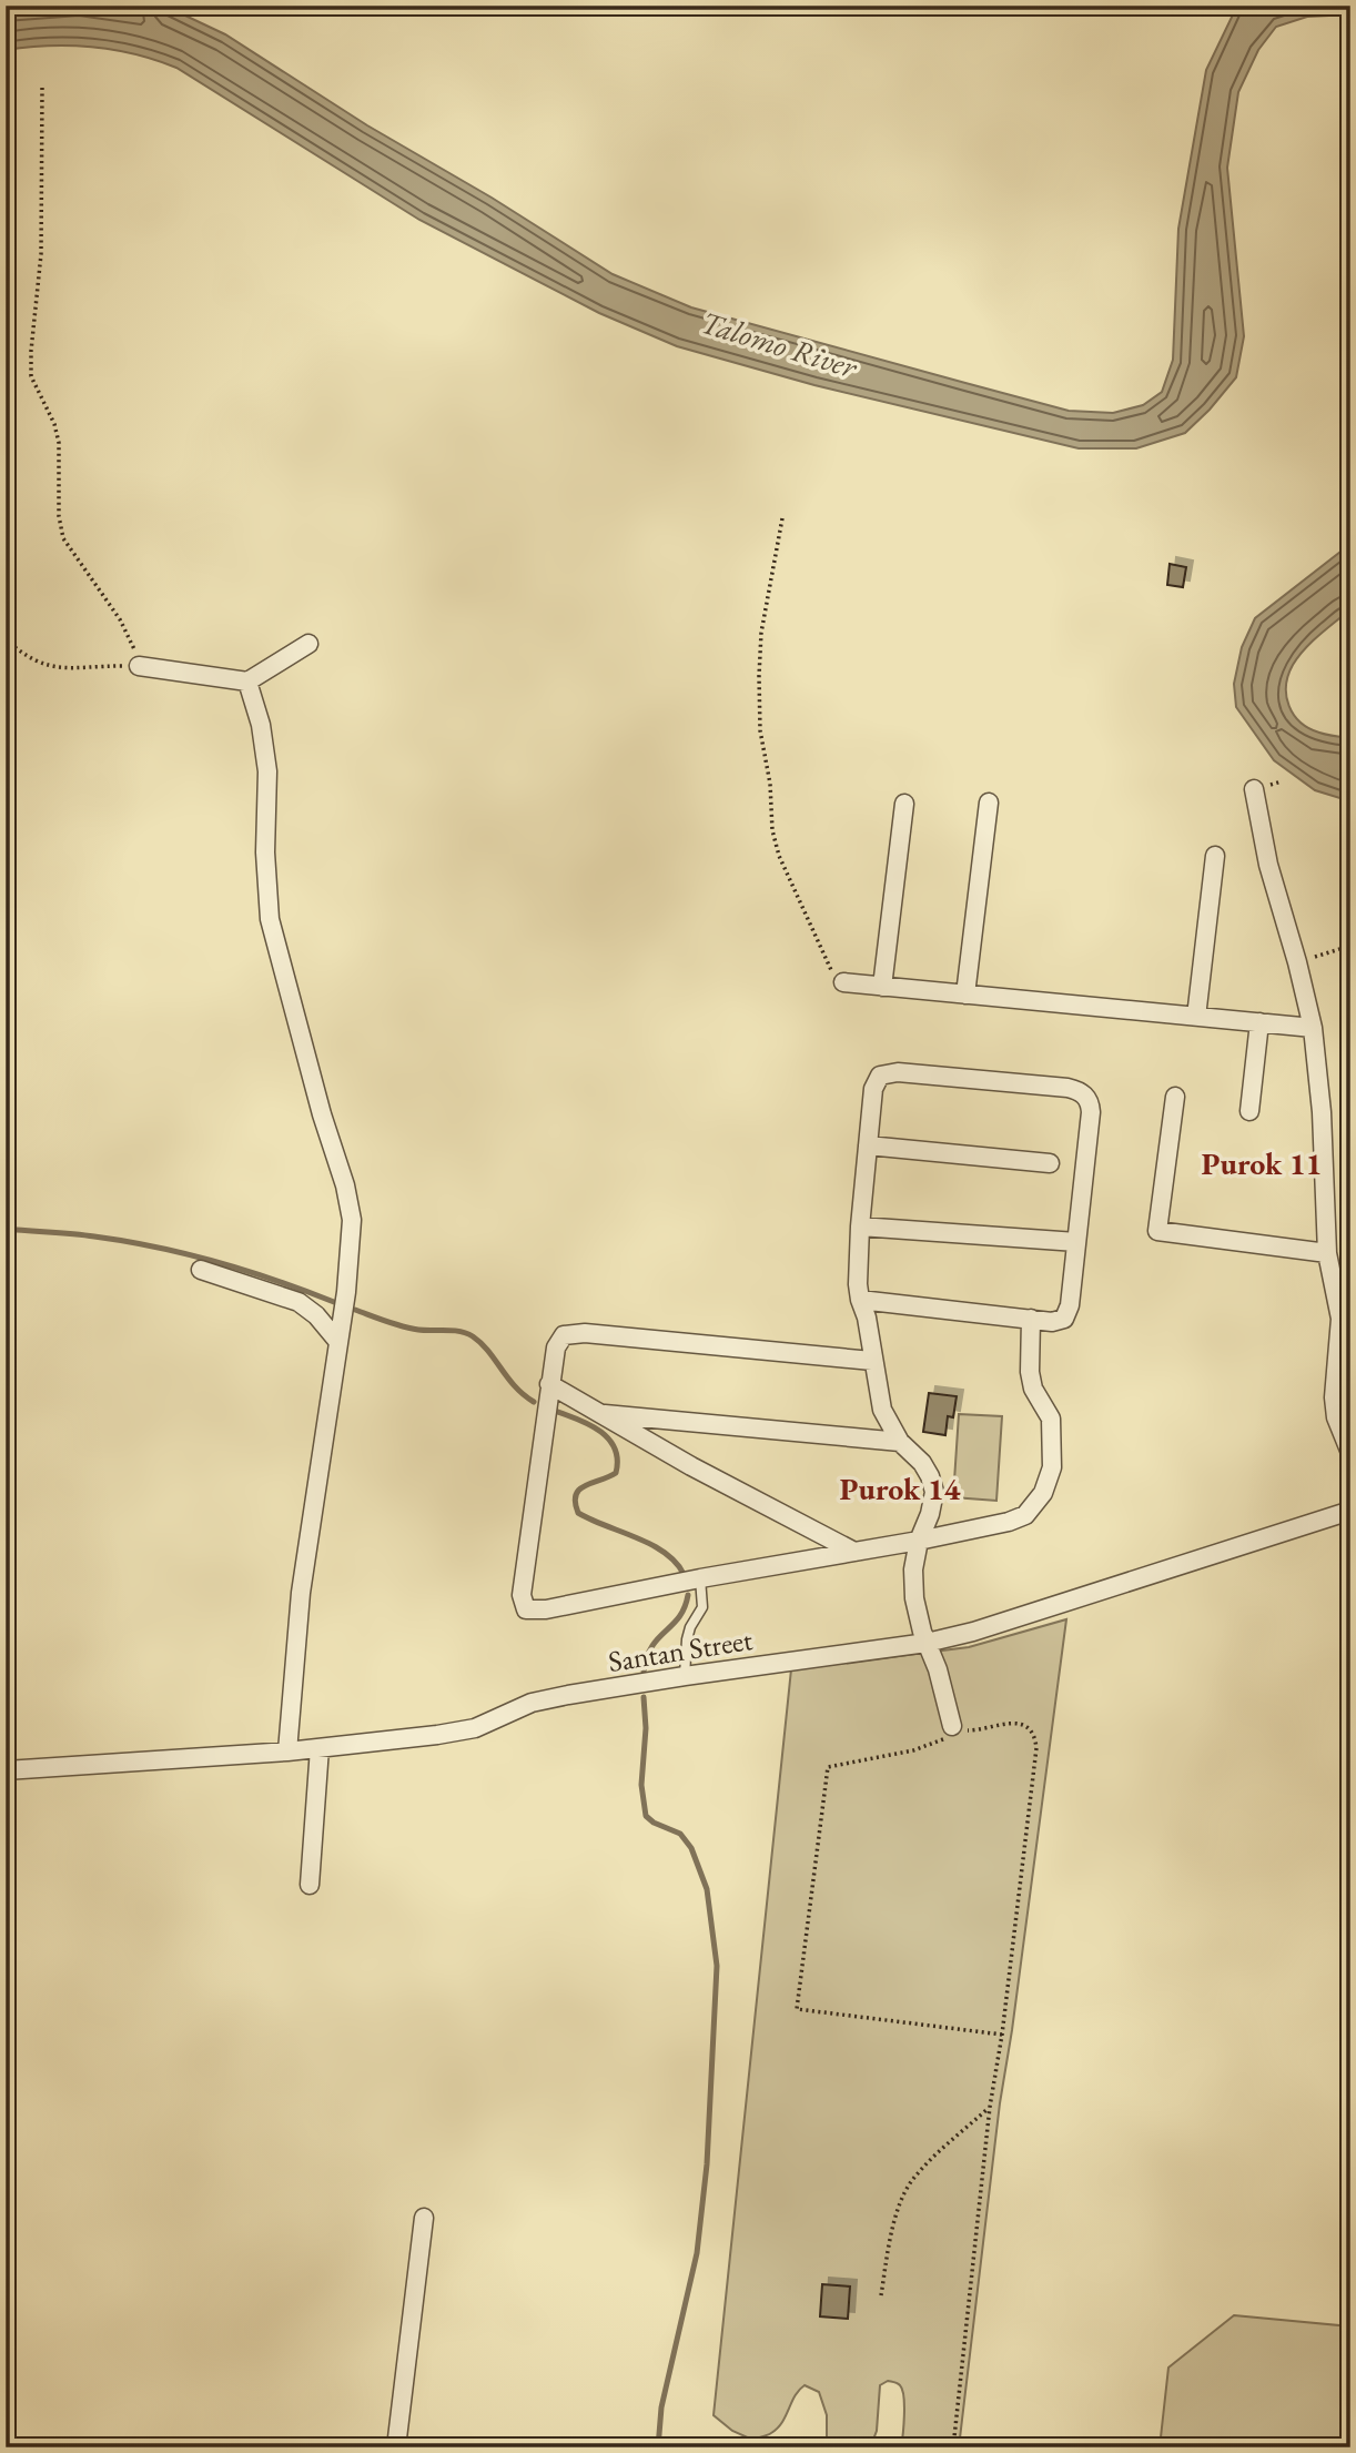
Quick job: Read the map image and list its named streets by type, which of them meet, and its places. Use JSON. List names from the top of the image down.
{
  "streets": {
    "street": ["Santan Street"]
  },
  "districts": ["Purok 11", "Purok 14"],
  "water": ["Talomo River"]
}
